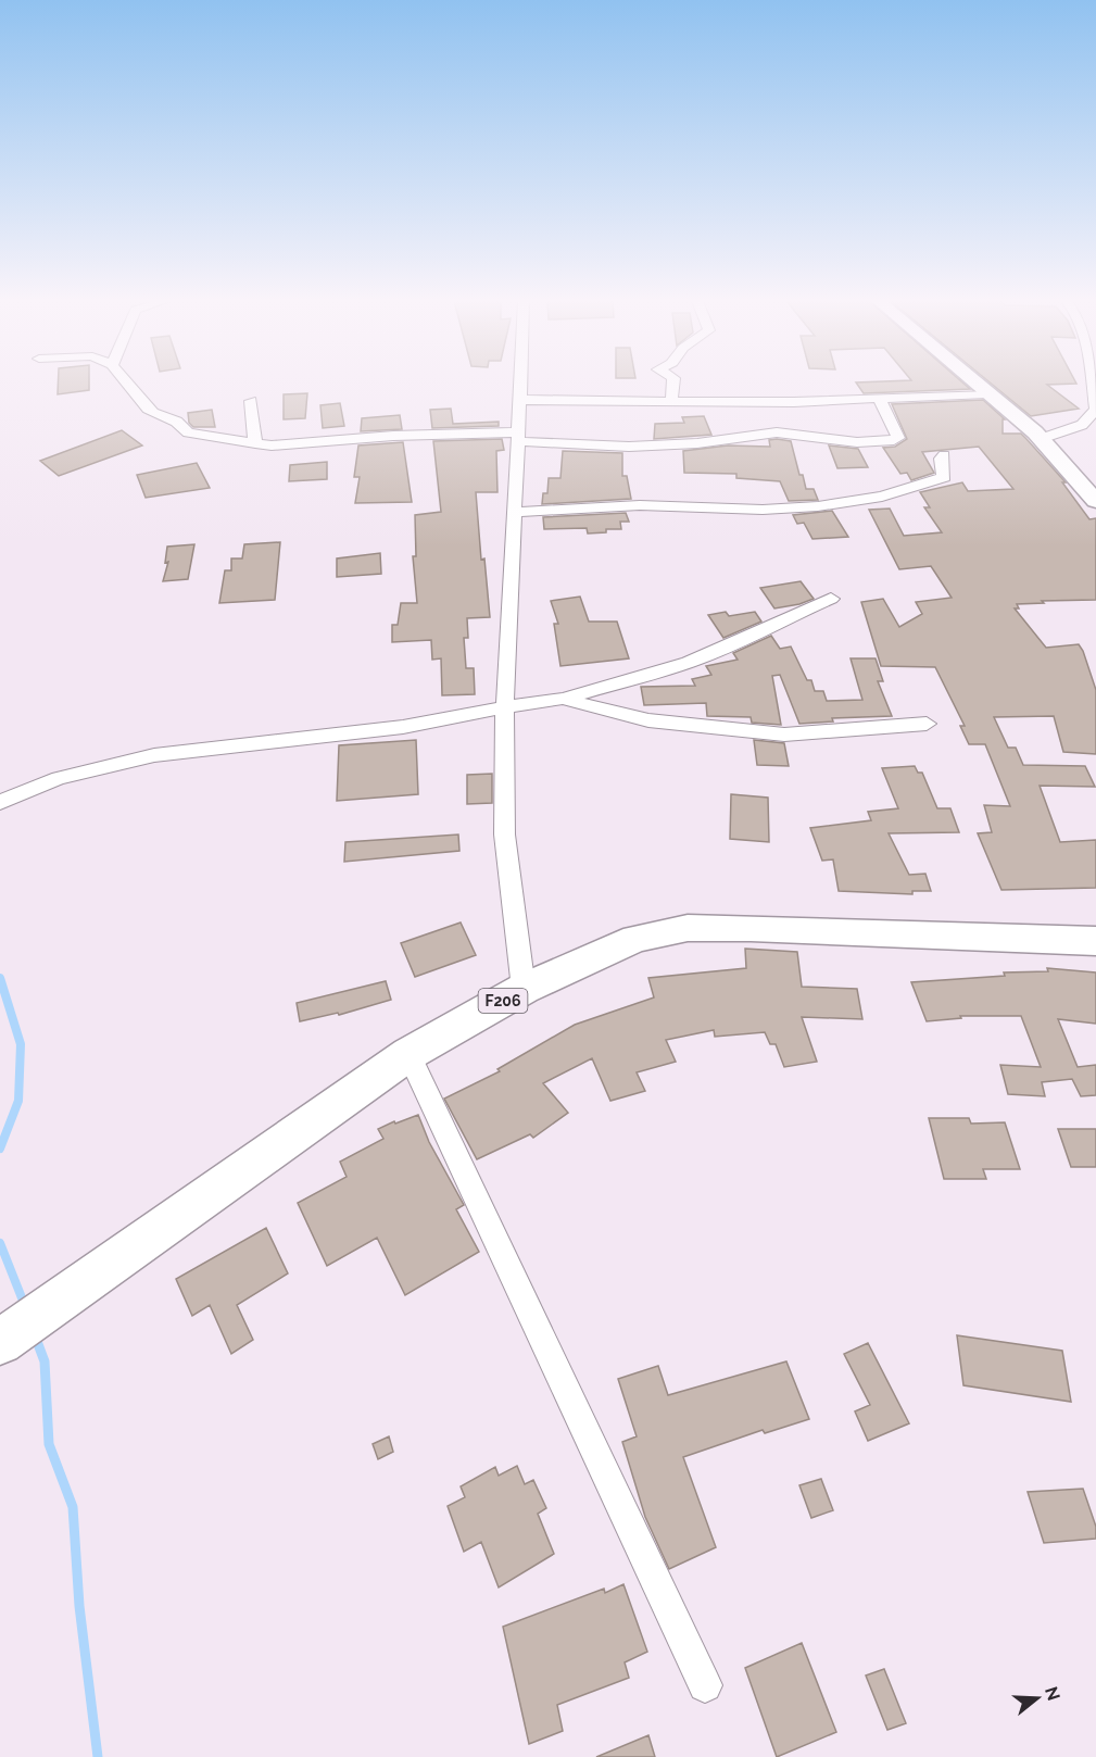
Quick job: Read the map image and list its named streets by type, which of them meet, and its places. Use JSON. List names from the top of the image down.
{
  "streets": {
    "main road": ["F206"]
  },
  "north": "right"
}
